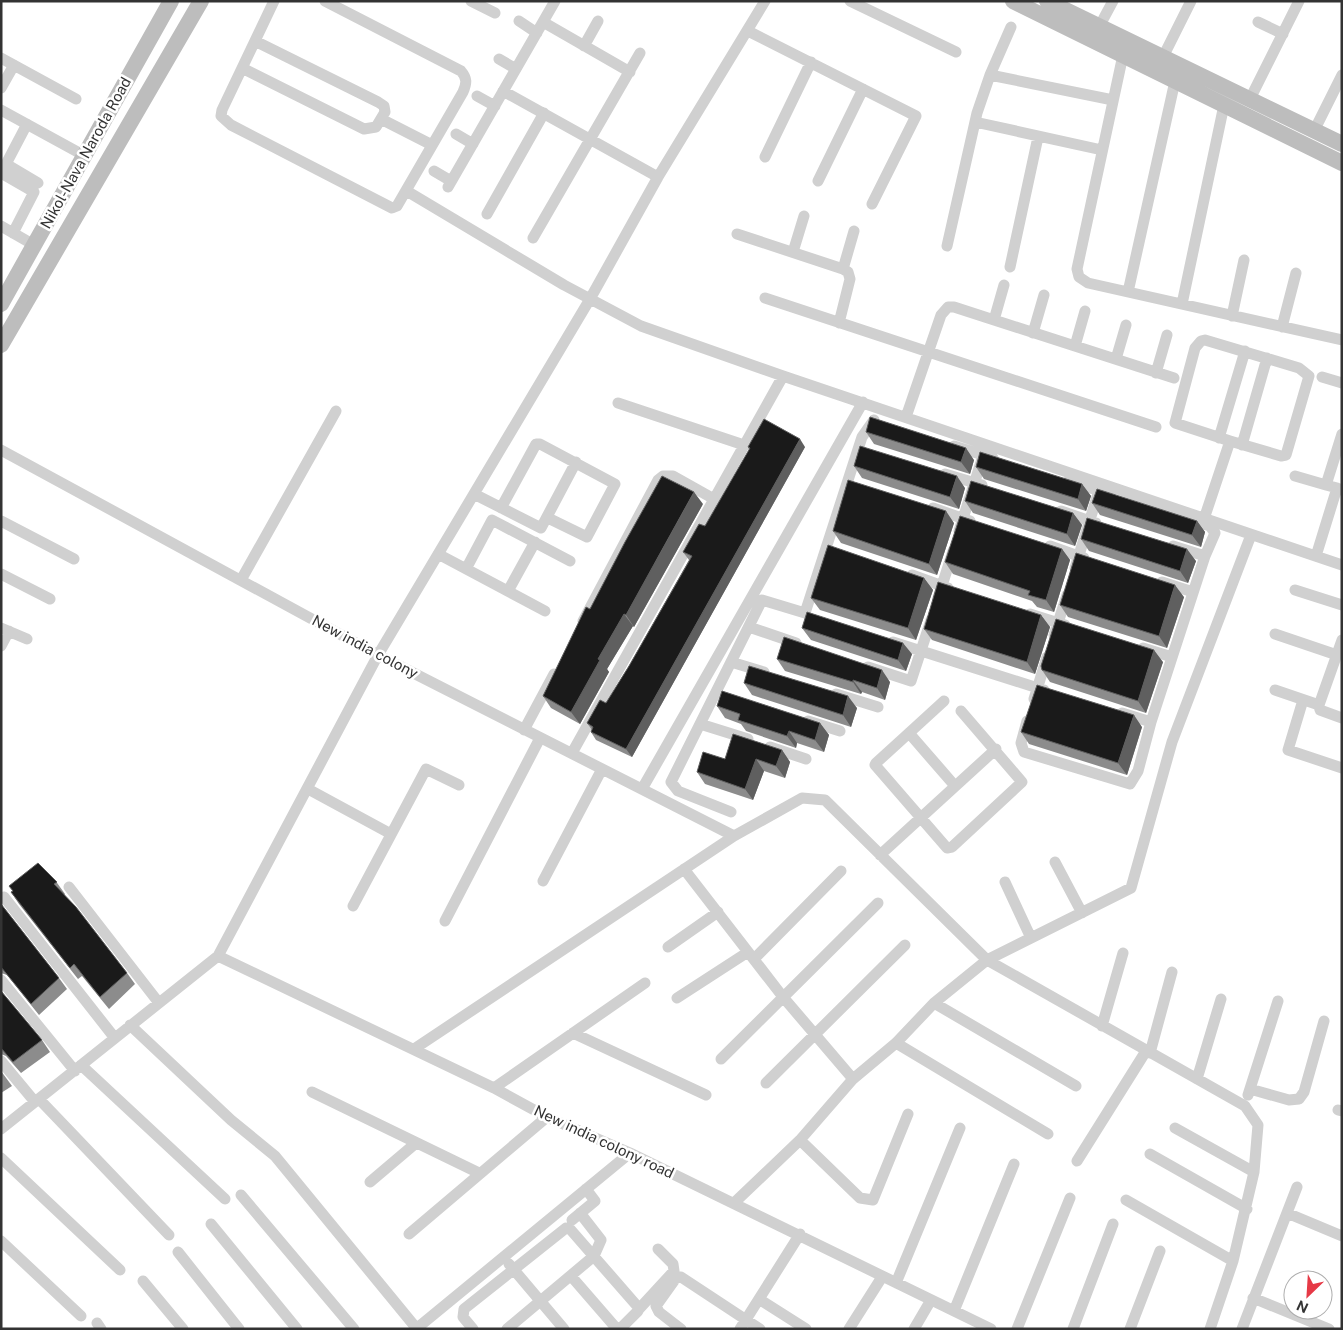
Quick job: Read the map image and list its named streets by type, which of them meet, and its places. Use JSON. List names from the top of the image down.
{
  "streets": {
    "street": ["Nikol-Nava Naroda Road", "New india colony", "New india colony road"]
  },
  "north": "bottom left"
}
